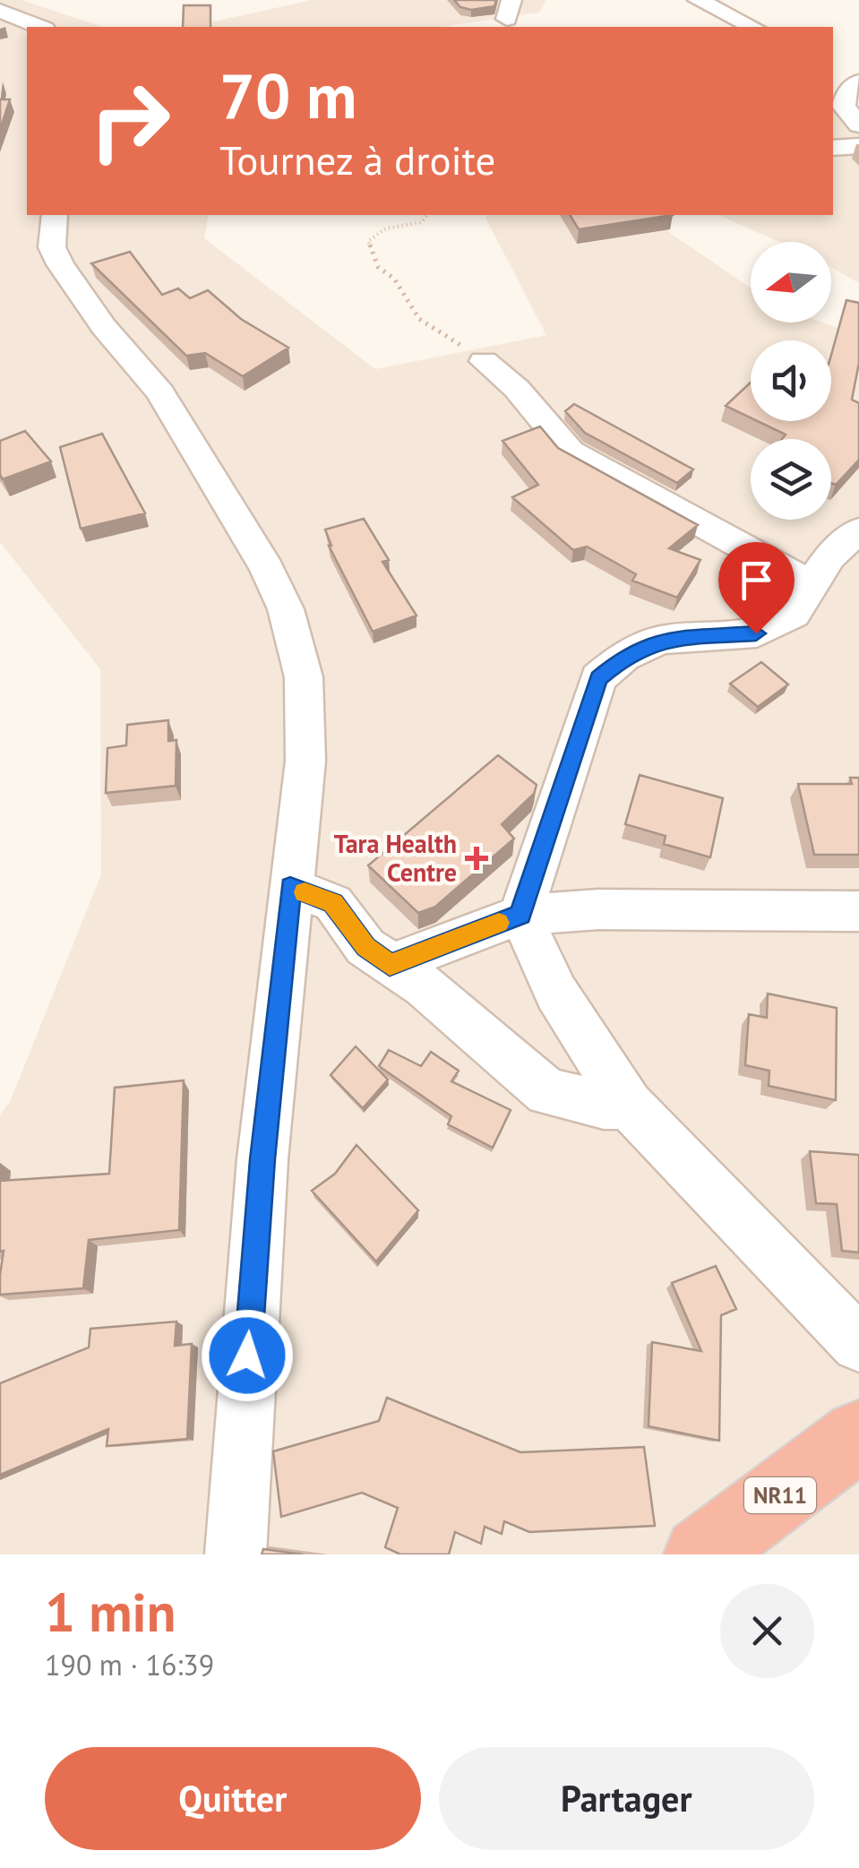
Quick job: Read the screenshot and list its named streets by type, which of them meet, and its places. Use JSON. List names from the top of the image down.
{
  "streets": {
    "highway": ["NR11"]
  },
  "places": {
    "health": ["Tara Health Centre"]
  },
  "north": "left",
  "page": {
    "turn": ["70 m", "Tournez à droite"],
    "heading": ["1 min", "190 m · 16:39"],
    "buttons": ["Quitter", "Partager"]
  }
}
